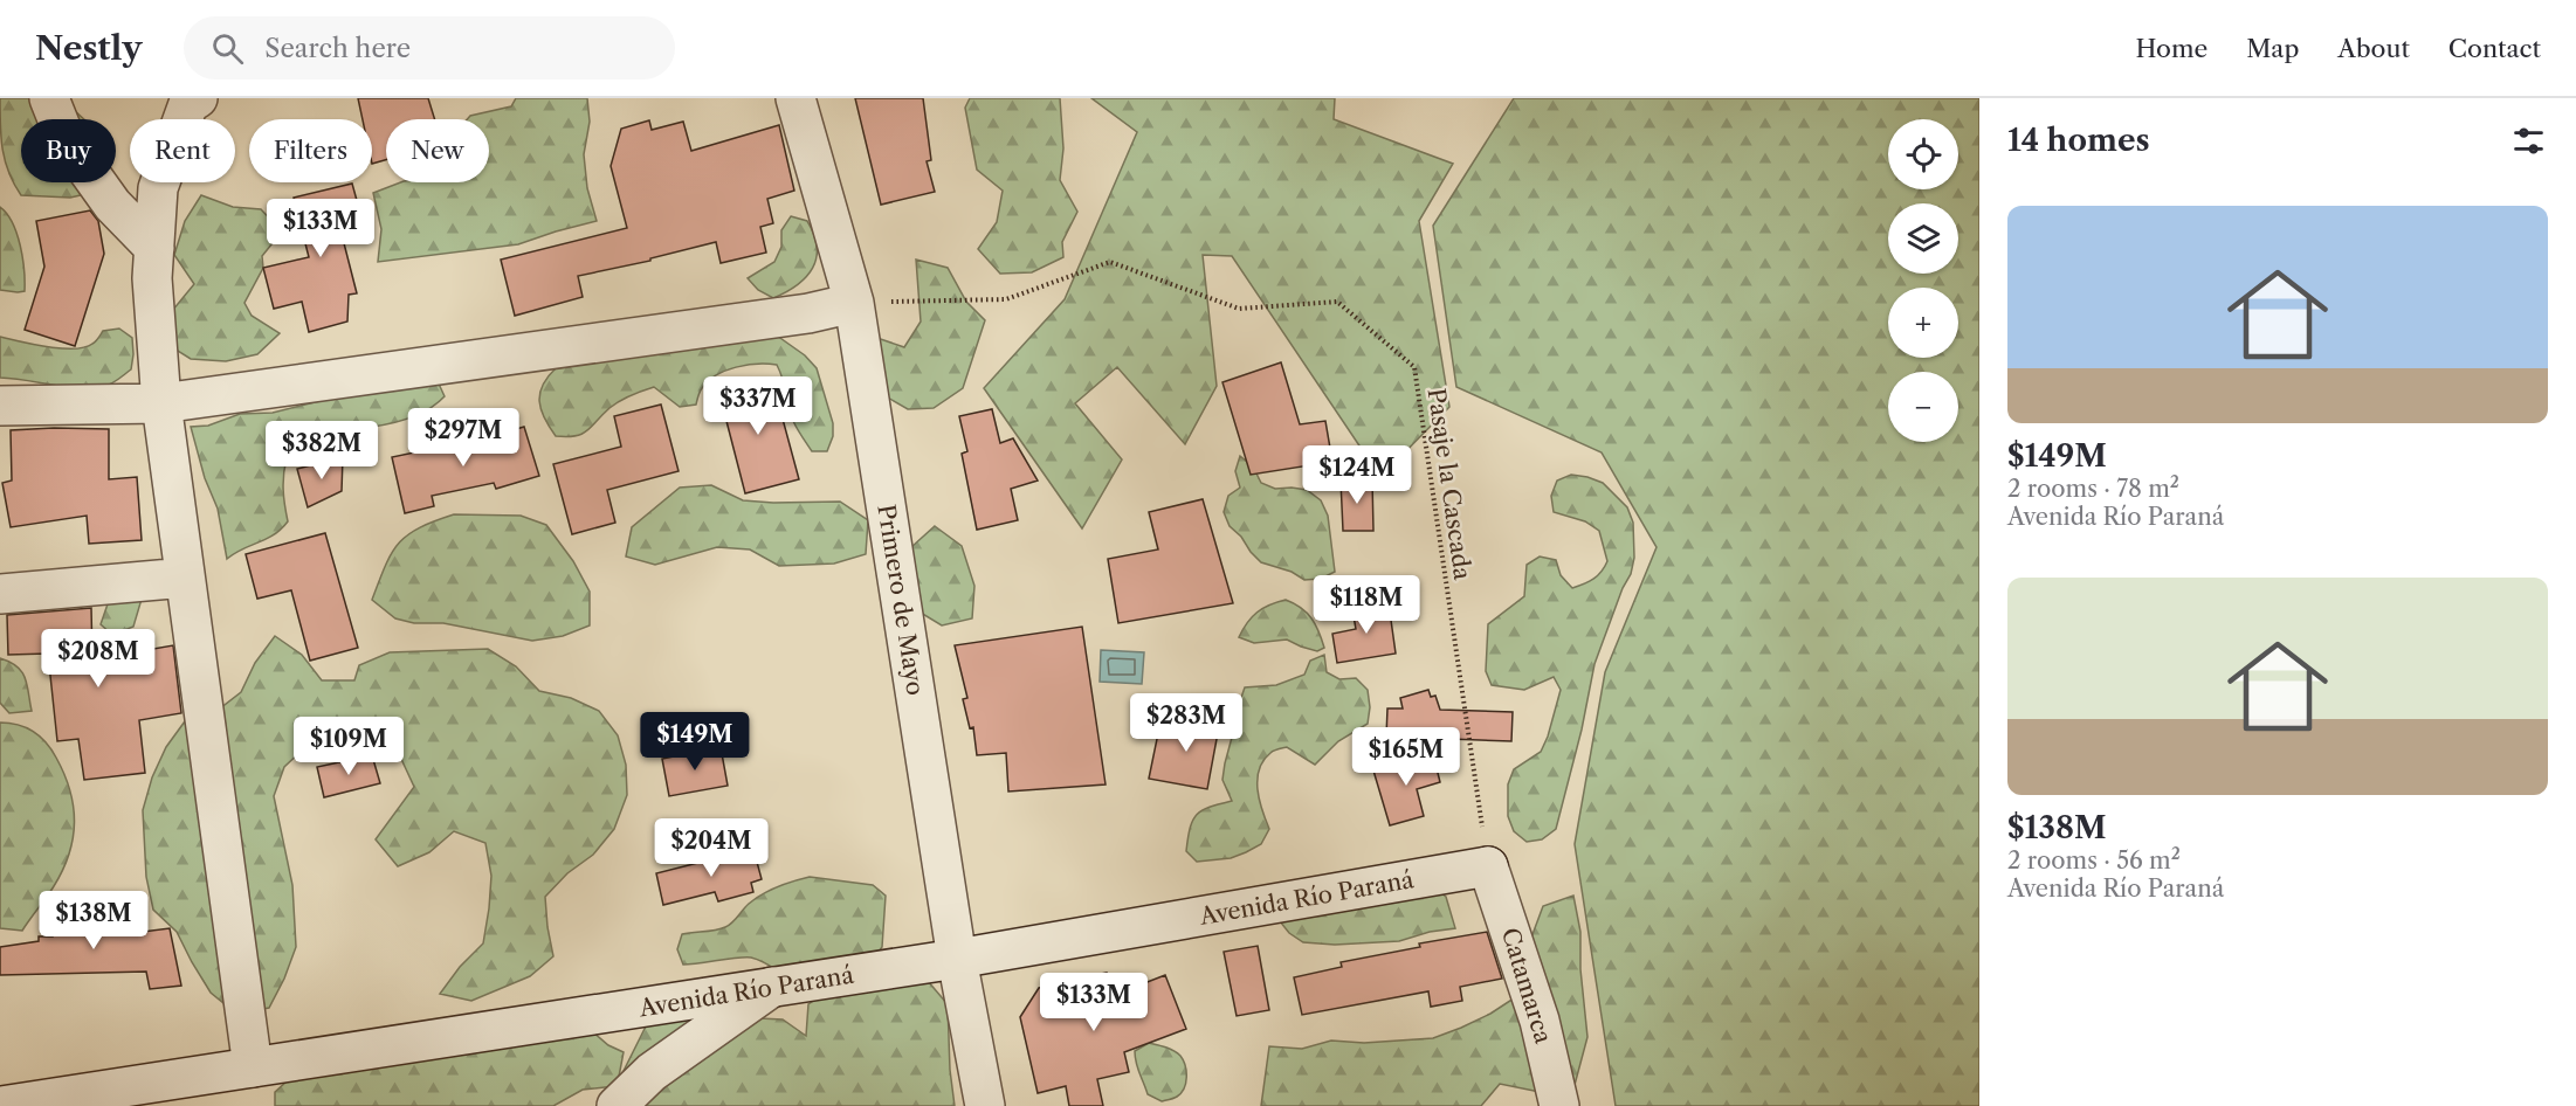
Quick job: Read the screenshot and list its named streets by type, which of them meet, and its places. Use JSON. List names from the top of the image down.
{
  "streets": {
    "street": ["Primero de Mayo", "Avenida Río Paraná", "Catamarca"],
    "path": ["Pasaje la Cascada"]
  },
  "crossings": [
    ["Pasaje la Cascada", "Primero de Mayo"],
    ["Pasaje la Cascada", "Avenida Río Paraná"],
    ["Pasaje la Cascada", "Catamarca"],
    ["Primero de Mayo", "Avenida Río Paraná"],
    ["Avenida Río Paraná", "Catamarca"]
  ],
  "page": {
    "header": "Nestly",
    "search": "Search here",
    "nav": [
      "Home",
      "Map",
      "About",
      "Contact"
    ],
    "heading": "14 homes",
    "map_buttons": ["+", "−"],
    "chip": [
      "Buy",
      "Rent",
      "Filters",
      "New"
    ],
    "list": [
      {
        "name": "$149M",
        "note": "2 rooms · 78 m² · Avenida Río Paraná"
      },
      {
        "name": "$138M",
        "note": "2 rooms · 56 m² · Avenida Río Paraná"
      }
    ],
    "price": [
      "$133M",
      "$337M",
      "$297M",
      "$382M",
      "$124M",
      "$118M",
      "$208M",
      "$283M",
      "$149M",
      "$109M",
      "$165M",
      "$204M",
      "$138M",
      "$133M"
    ]
  }
}
